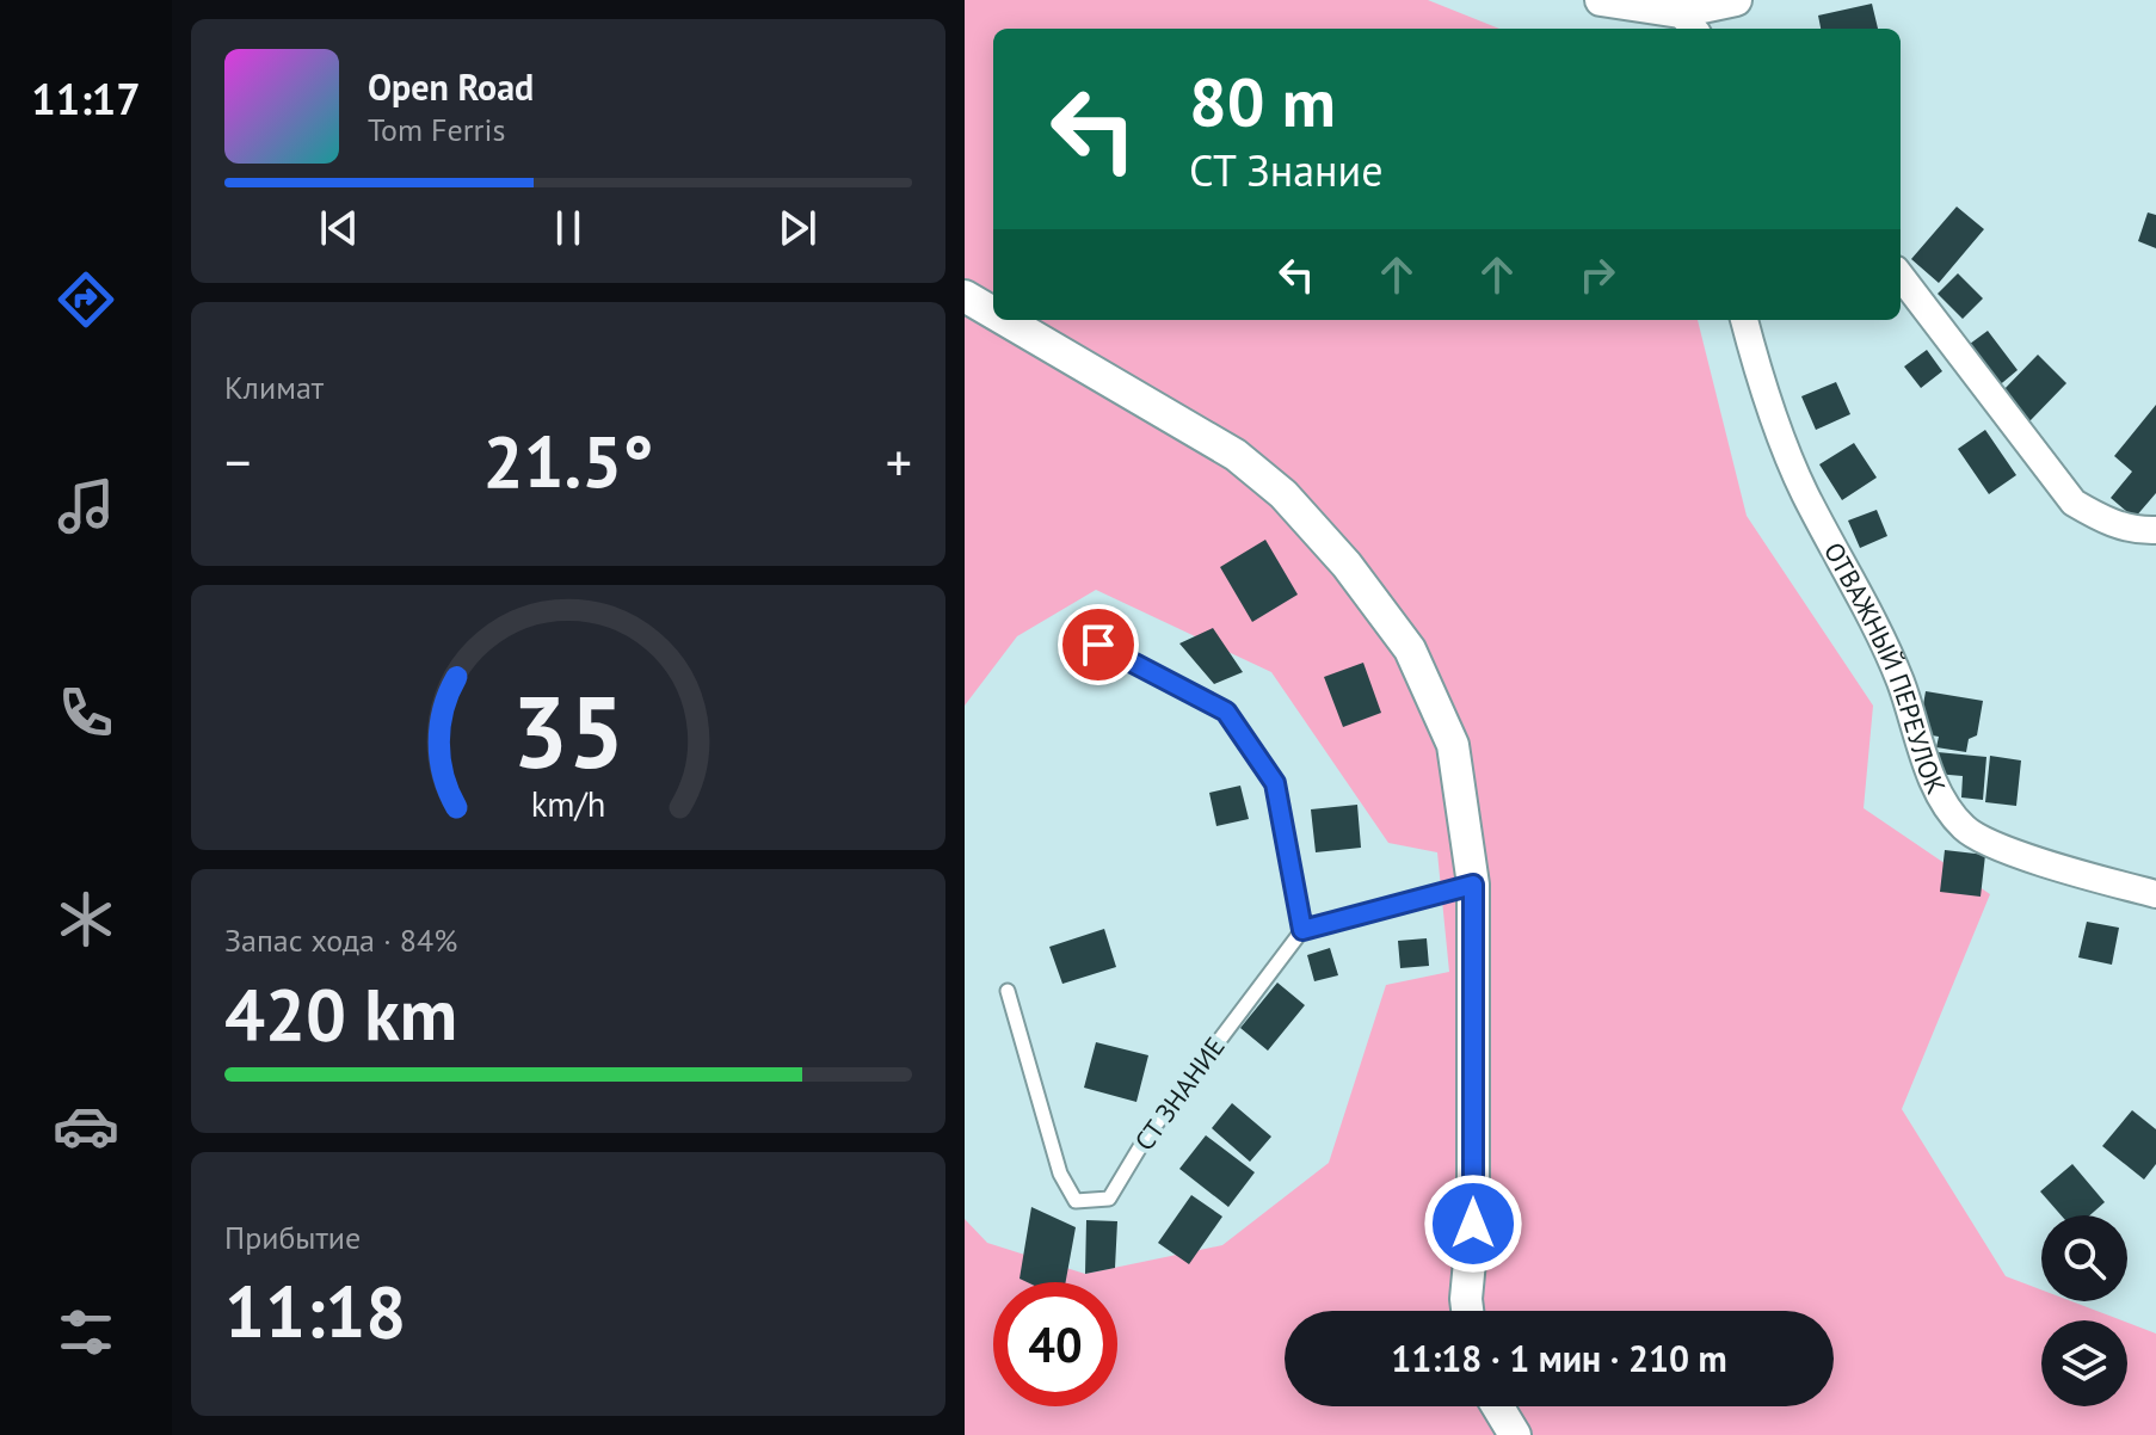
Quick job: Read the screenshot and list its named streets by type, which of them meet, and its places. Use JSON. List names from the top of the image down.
{
  "streets": {
    "street": ["ОТВАЖНЫЙ ПЕРЕУЛОК"],
    "lane": ["СТ ЗНАНИЕ"]
  },
  "page": {
    "tabs": "11:17",
    "turn": ["80 m", "СТ Знание"],
    "song": ["Open Road", "Tom Ferris"],
    "tile": [
      "Климат",
      ["Запас хода · 84%", "420 km"],
      ["Прибытие", "11:18"]
    ],
    "heat": ["−", "21.5°", "+"],
    "limit": "40",
    "trip": "11:18 · 1 мин · 210 m",
    "gauge": ["35", "km/h"]
  }
}
